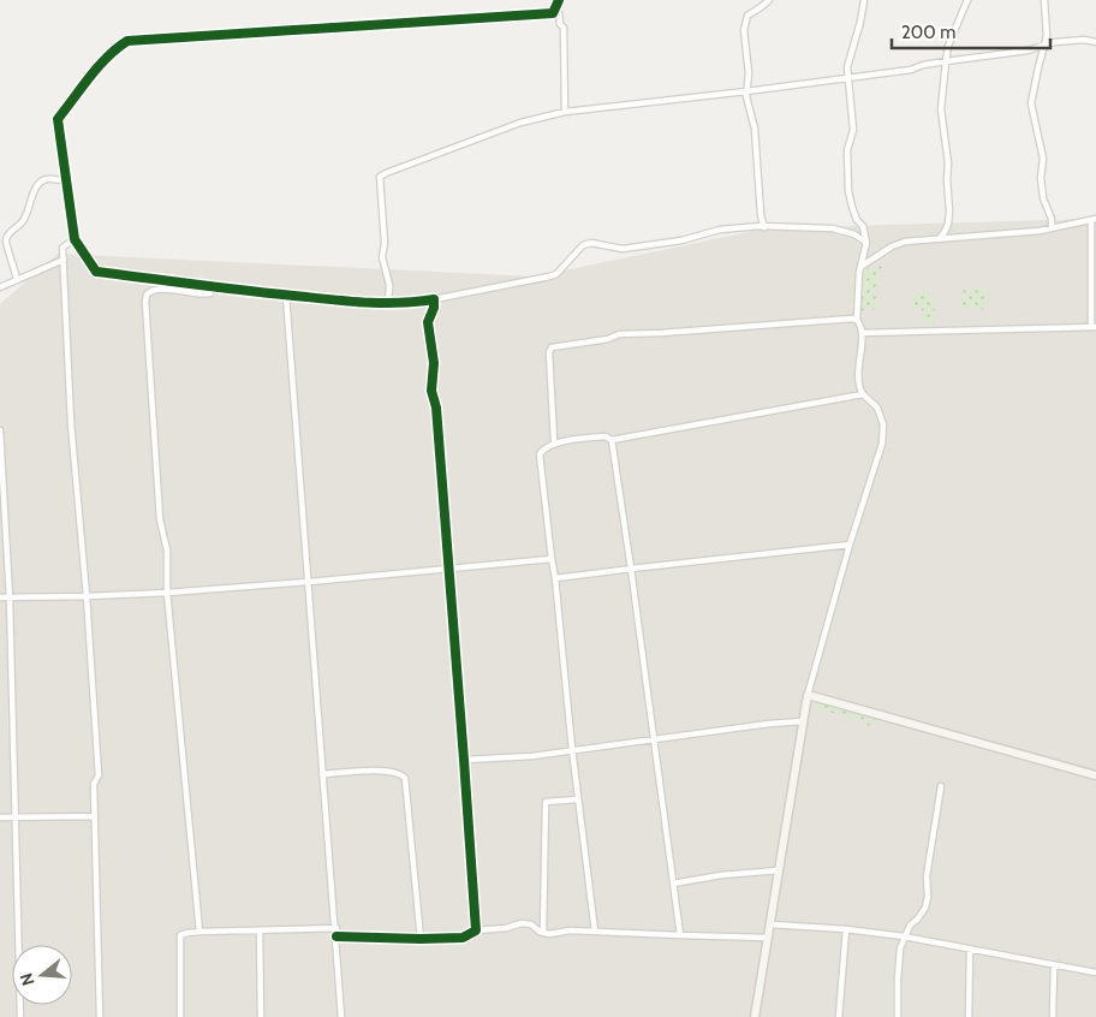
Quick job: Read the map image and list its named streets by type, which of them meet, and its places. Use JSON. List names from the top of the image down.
{
  "scale_bar": "200 m",
  "north": "left"
}
